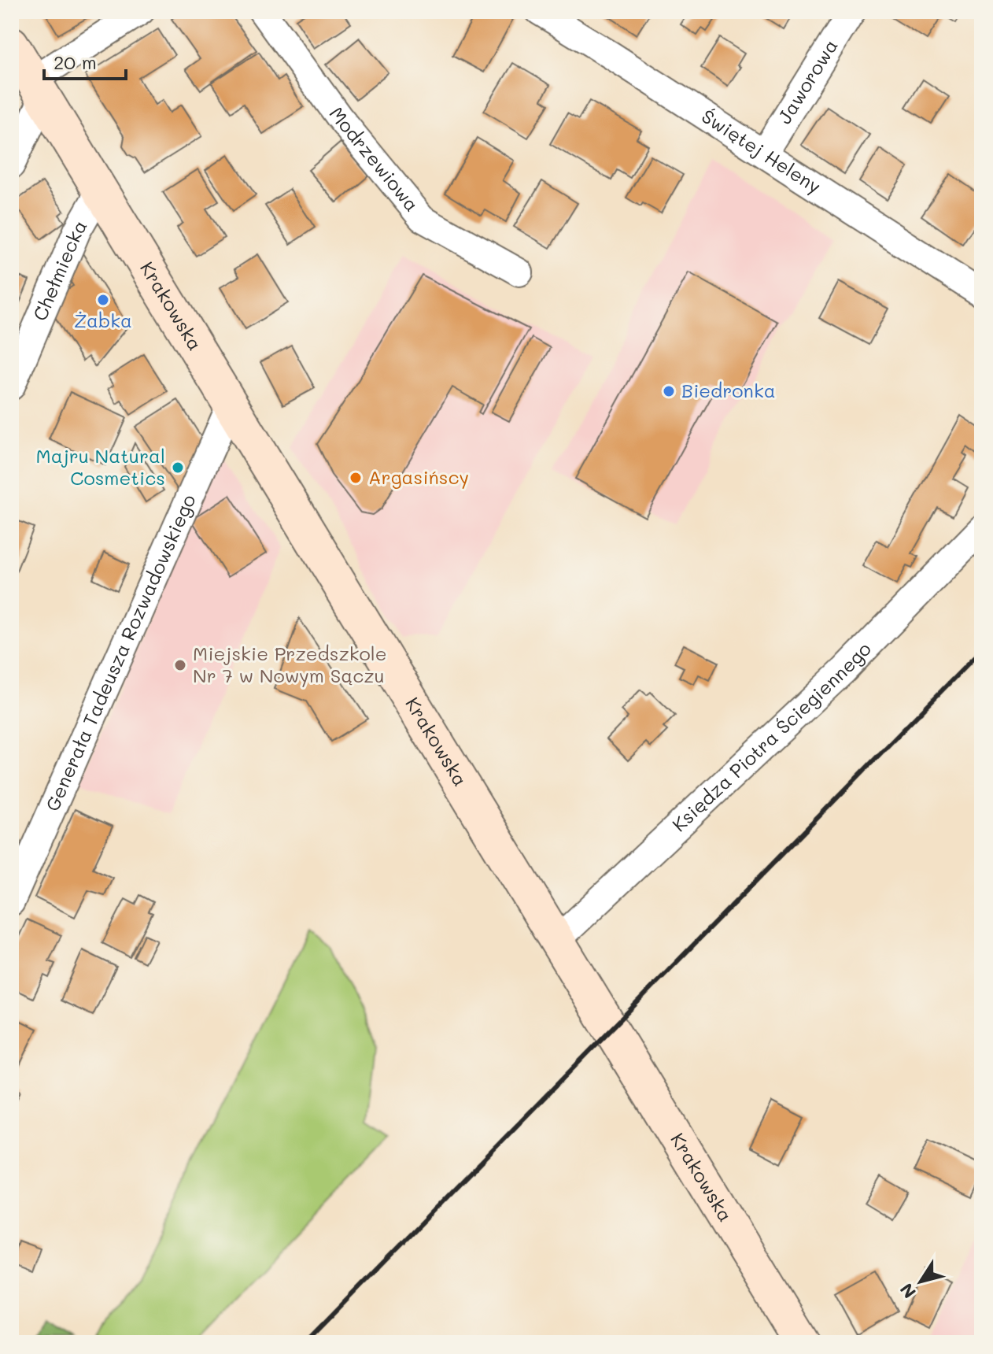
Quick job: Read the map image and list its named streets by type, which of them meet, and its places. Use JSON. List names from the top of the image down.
{
  "streets": {
    "main road": ["Krakowska"],
    "street": [
      "Jaworowa",
      "Świętej Heleny",
      "Modrzewiowa",
      "Chełmiecka",
      "Generała Tadeusza Rozwadowskiego",
      "Księdza Piotra Ściegiennego"
    ]
  },
  "crossings": [
    ["Jaworowa", "Świętej Heleny"],
    ["Chełmiecka", "Krakowska"],
    ["Krakowska", "Generała Tadeusza Rozwadowskiego"],
    ["Krakowska", "Księdza Piotra Ściegiennego"]
  ],
  "places": [
    "Żabka",
    "Biedronka",
    "Majru Natural Cosmetics",
    "Argasińscy",
    "Miejskie Przedszkole Nr 7 w Nowym Sączu"
  ],
  "scale_bar": "20 m",
  "north": "bottom left"
}
